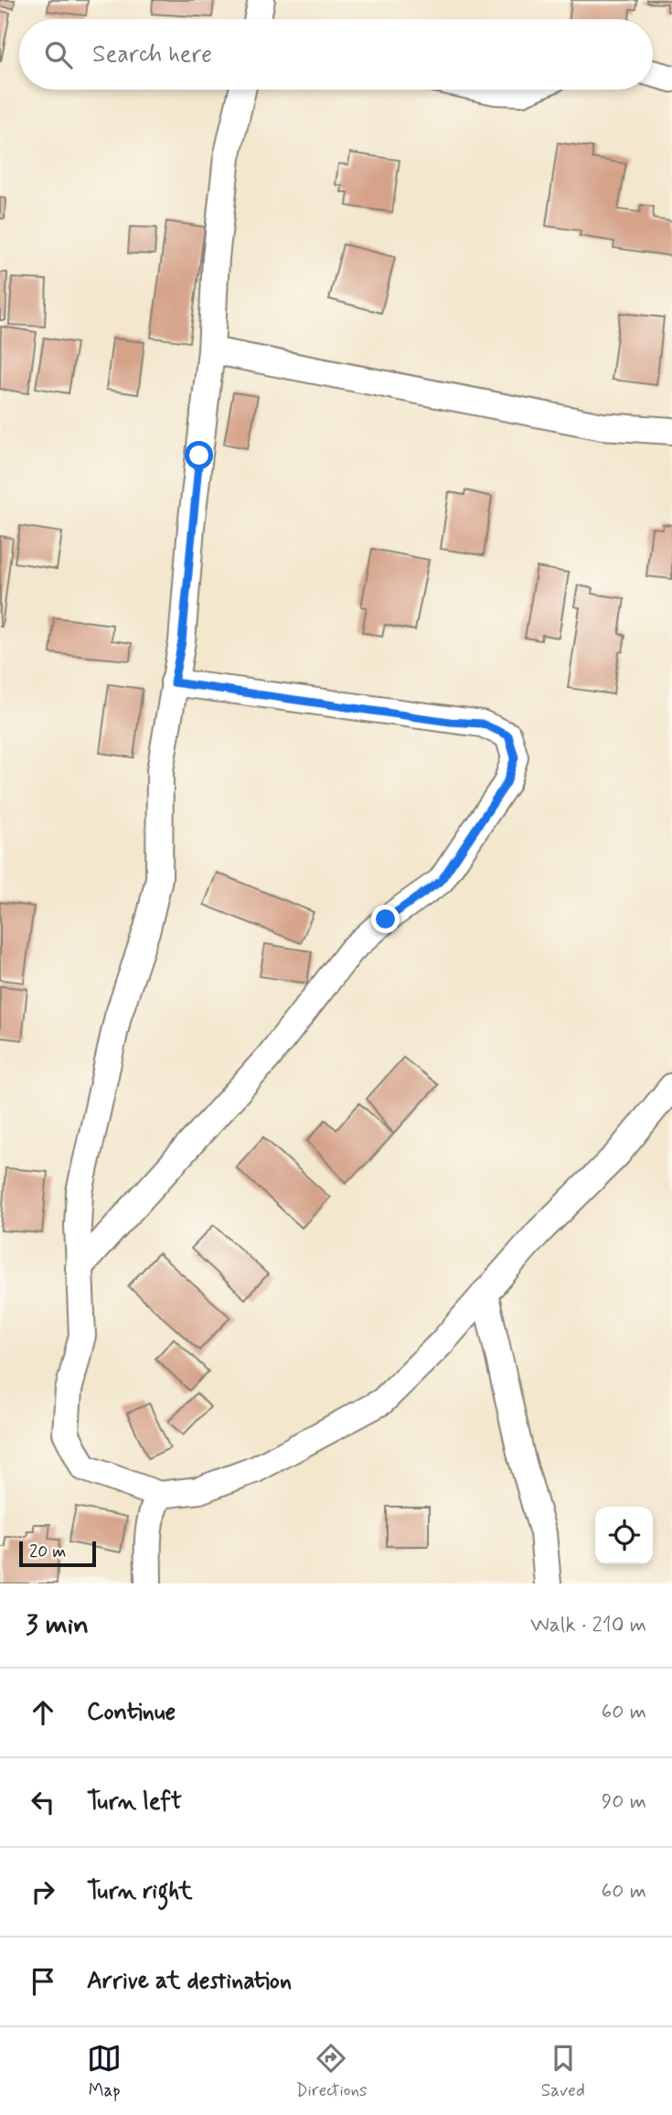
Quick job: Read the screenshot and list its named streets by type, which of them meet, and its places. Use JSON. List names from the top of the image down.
{
  "scale_bar": "20 m",
  "page": {
    "search": "Search here",
    "scale": "20 m",
    "heading": ["3 min", "Walk · 210 m"],
    "list": [
      ["Continue", "60 m"],
      ["Turn left", "90 m"],
      ["Turn right", "60 m"],
      "Arrive at destination"
    ],
    "nav": ["Map", "Directions", "Saved"]
  }
}
